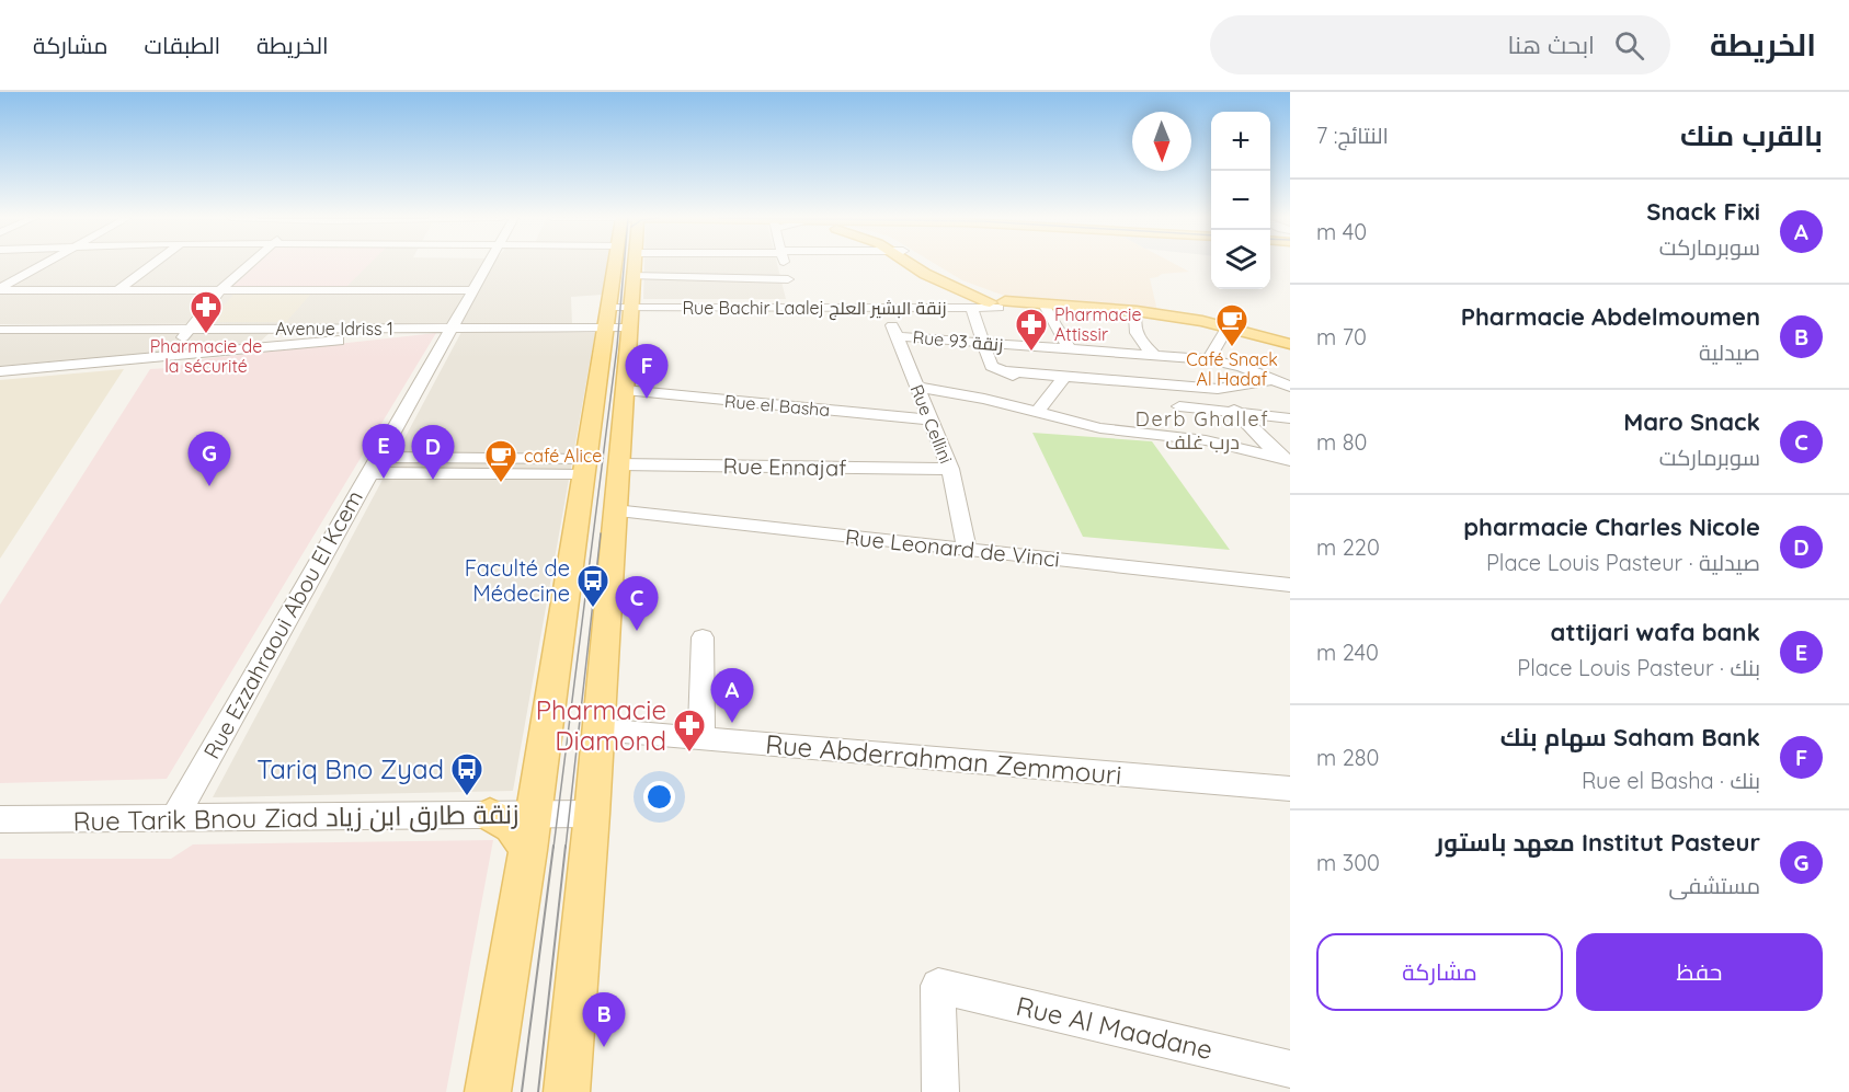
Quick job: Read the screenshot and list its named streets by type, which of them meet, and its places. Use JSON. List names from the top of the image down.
{
  "streets": {
    "street": [
      "Rue Bachir Laalej زنقة البشير العلج",
      "Avenue Idriss 1",
      "Rue 93 زنقة",
      "Rue el Basha",
      "Rue Cellini",
      "Rue Ennajaf",
      "Rue Leonard de Vinci",
      "Rue Ezzahraoui Abou El Kcem",
      "Rue Abderrahman Zemmouri",
      "Rue Tarik Bnou Ziad زنقة طارق ابن زياد",
      "Rue Al Maadane"
    ]
  },
  "crossings": [
    ["Rue Bachir Laalej زنقة البشير العلج", "Rue Cellini"],
    ["Avenue Idriss 1", "Rue Ezzahraoui Abou El Kcem"],
    ["Rue 93 زنقة", "Rue Cellini"],
    ["Rue el Basha", "Rue Cellini"],
    ["Rue Cellini", "Rue Ennajaf"],
    ["Rue Cellini", "Rue Leonard de Vinci"],
    ["Rue Ezzahraoui Abou El Kcem", "Rue Tarik Bnou Ziad زنقة طارق ابن زياد"]
  ],
  "districts": ["Derb Ghallef درب غلف"],
  "places": {
    "pharmacy": ["Pharmacie de la sécurité", "Pharmacie Attissir", "Pharmacie Diamond"],
    "cafe": ["Café Snack Al Hadaf", "café Alice"],
    "bus stop": ["Faculté de Médecine", "Tariq Bno Zyad"]
  },
  "north": "bottom",
  "page": {
    "header": "الخريطة",
    "search": "ابحث هنا",
    "nav": ["الخريطة", "الطبقات", "مشاركة"],
    "heading": ["بالقرب منك", "النتائج: 7"],
    "map_buttons": ["+", "−"],
    "list": [
      {
        "mark": "A",
        "name": "Snack Fixi",
        "note": "سوبرماركت",
        "value": "40 m"
      },
      {
        "mark": "B",
        "name": "Pharmacie Abdelmoumen",
        "note": "صيدلية",
        "value": "70 m"
      },
      {
        "mark": "C",
        "name": "Maro Snack",
        "note": "سوبرماركت",
        "value": "80 m"
      },
      {
        "mark": "D",
        "name": "pharmacie Charles Nicole",
        "note": "صيدلية · Place Louis Pasteur",
        "value": "220 m"
      },
      {
        "mark": "E",
        "name": "attijari wafa bank",
        "note": "بنك · Place Louis Pasteur",
        "value": "240 m"
      },
      {
        "mark": "F",
        "name": "Saham Bank سهام بنك",
        "note": "بنك · Rue el Basha",
        "value": "280 m"
      },
      {
        "mark": "G",
        "name": "Institut Pasteur معهد باستور",
        "note": "مستشفى",
        "value": "300 m"
      }
    ],
    "pins": [
      "F",
      "E",
      "D",
      "G",
      "C",
      "A",
      "B"
    ],
    "buttons": ["حفظ", "مشاركة"]
  }
}
